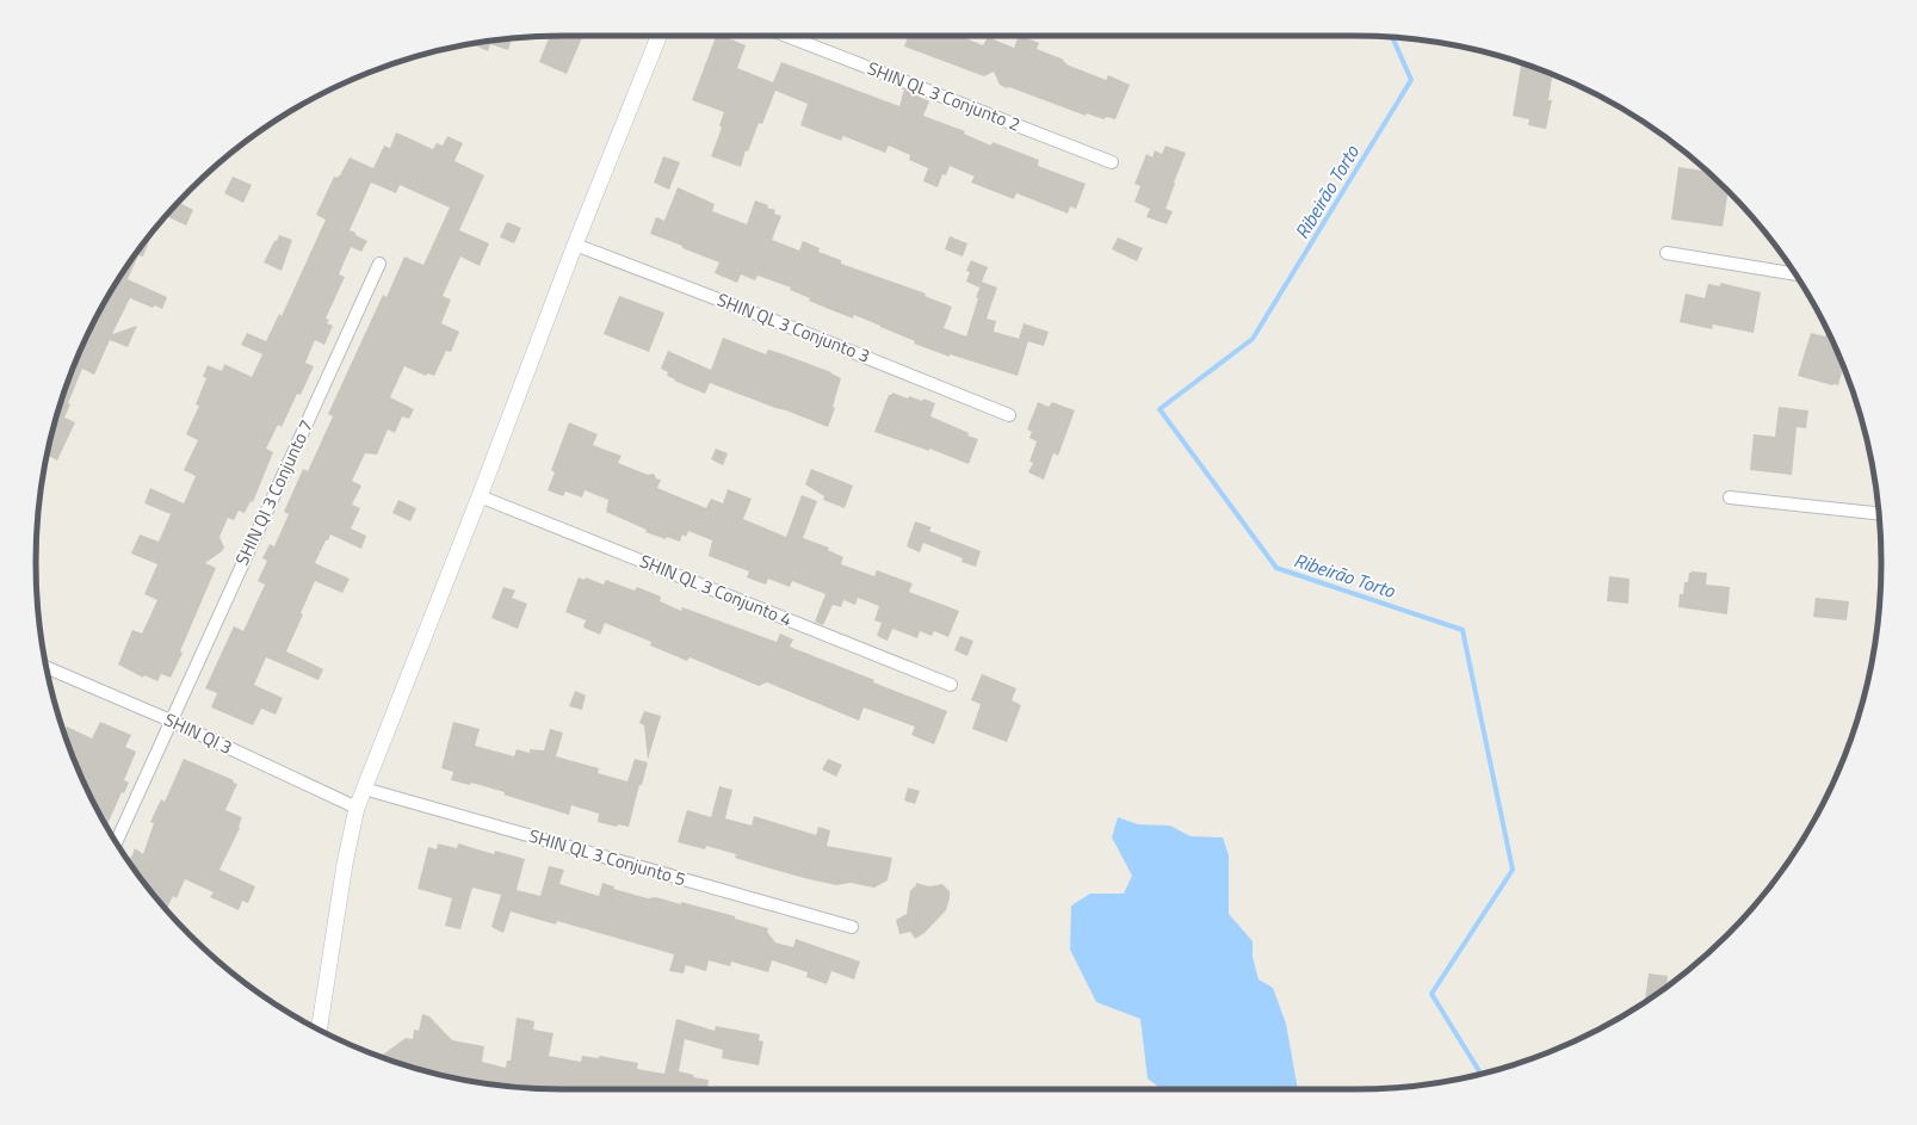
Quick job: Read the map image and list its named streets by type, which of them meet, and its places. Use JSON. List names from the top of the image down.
{
  "streets": {
    "street": [
      "SHIN QL 3 Conjunto 2",
      "SHIN QL 3 Conjunto 3",
      "SHIN QI 3 Conjunto 7",
      "SHIN QL 3 Conjunto 4",
      "SHIN QI 3",
      "SHIN QL 3 Conjunto 5"
    ]
  },
  "crossings": [
    ["SHIN QI 3 Conjunto 7", "SHIN QI 3"]
  ],
  "water": ["Ribeirão Torto"]
}
